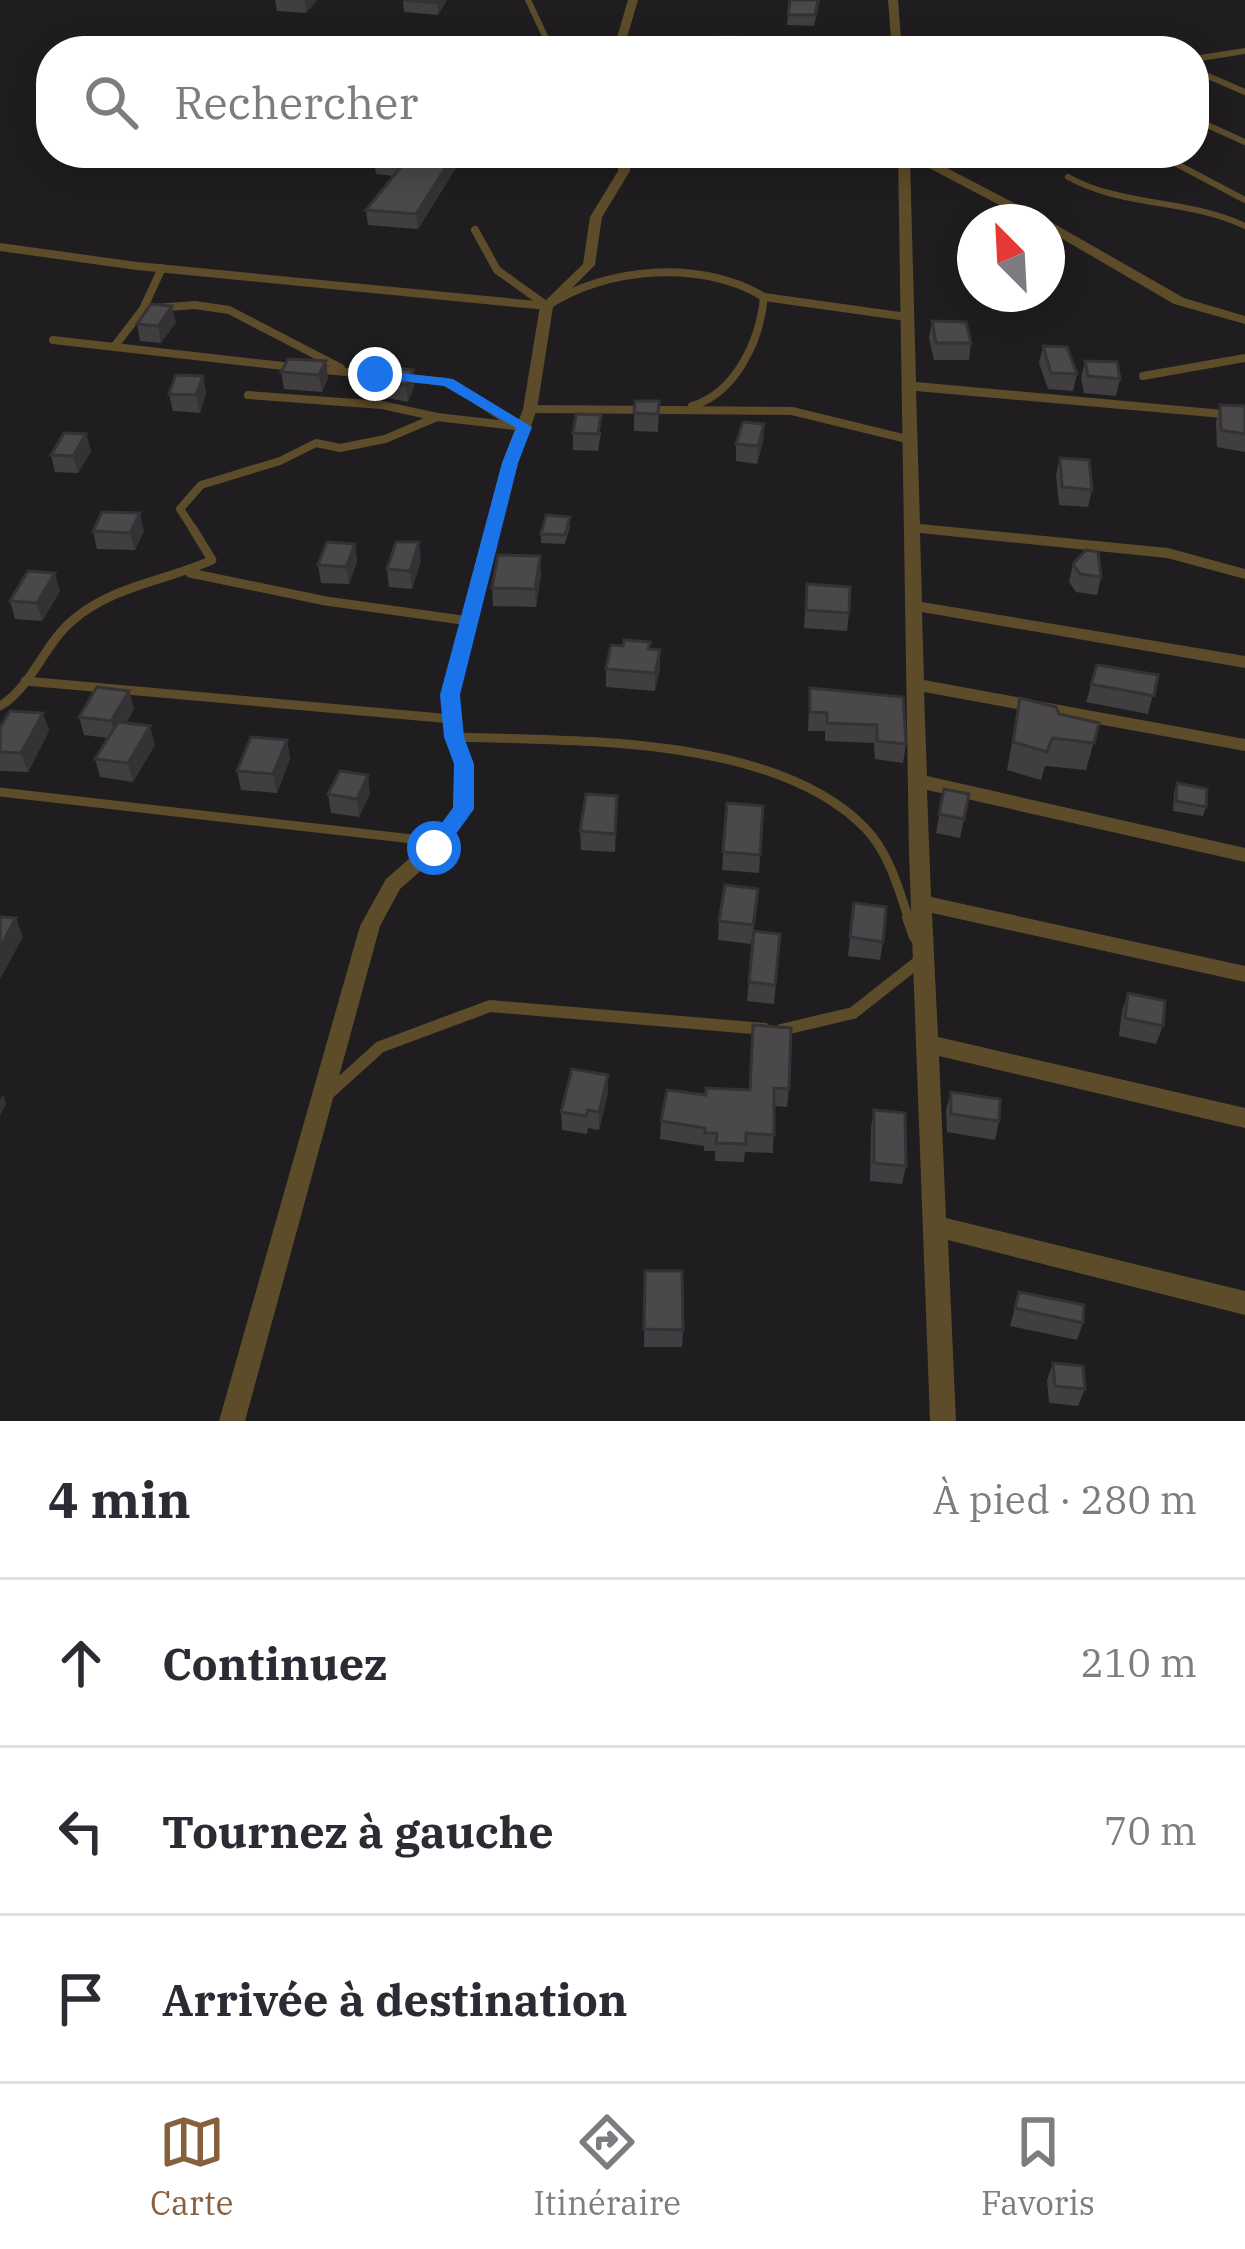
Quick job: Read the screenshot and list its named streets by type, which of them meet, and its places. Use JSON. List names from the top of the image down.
{
  "north": "top left",
  "page": {
    "search": "Rechercher",
    "heading": ["4 min", "À pied · 280 m"],
    "list": [
      ["Continuez", "210 m"],
      ["Tournez à gauche", "70 m"],
      "Arrivée à destination"
    ],
    "nav": ["Carte", "Itinéraire", "Favoris"]
  }
}
